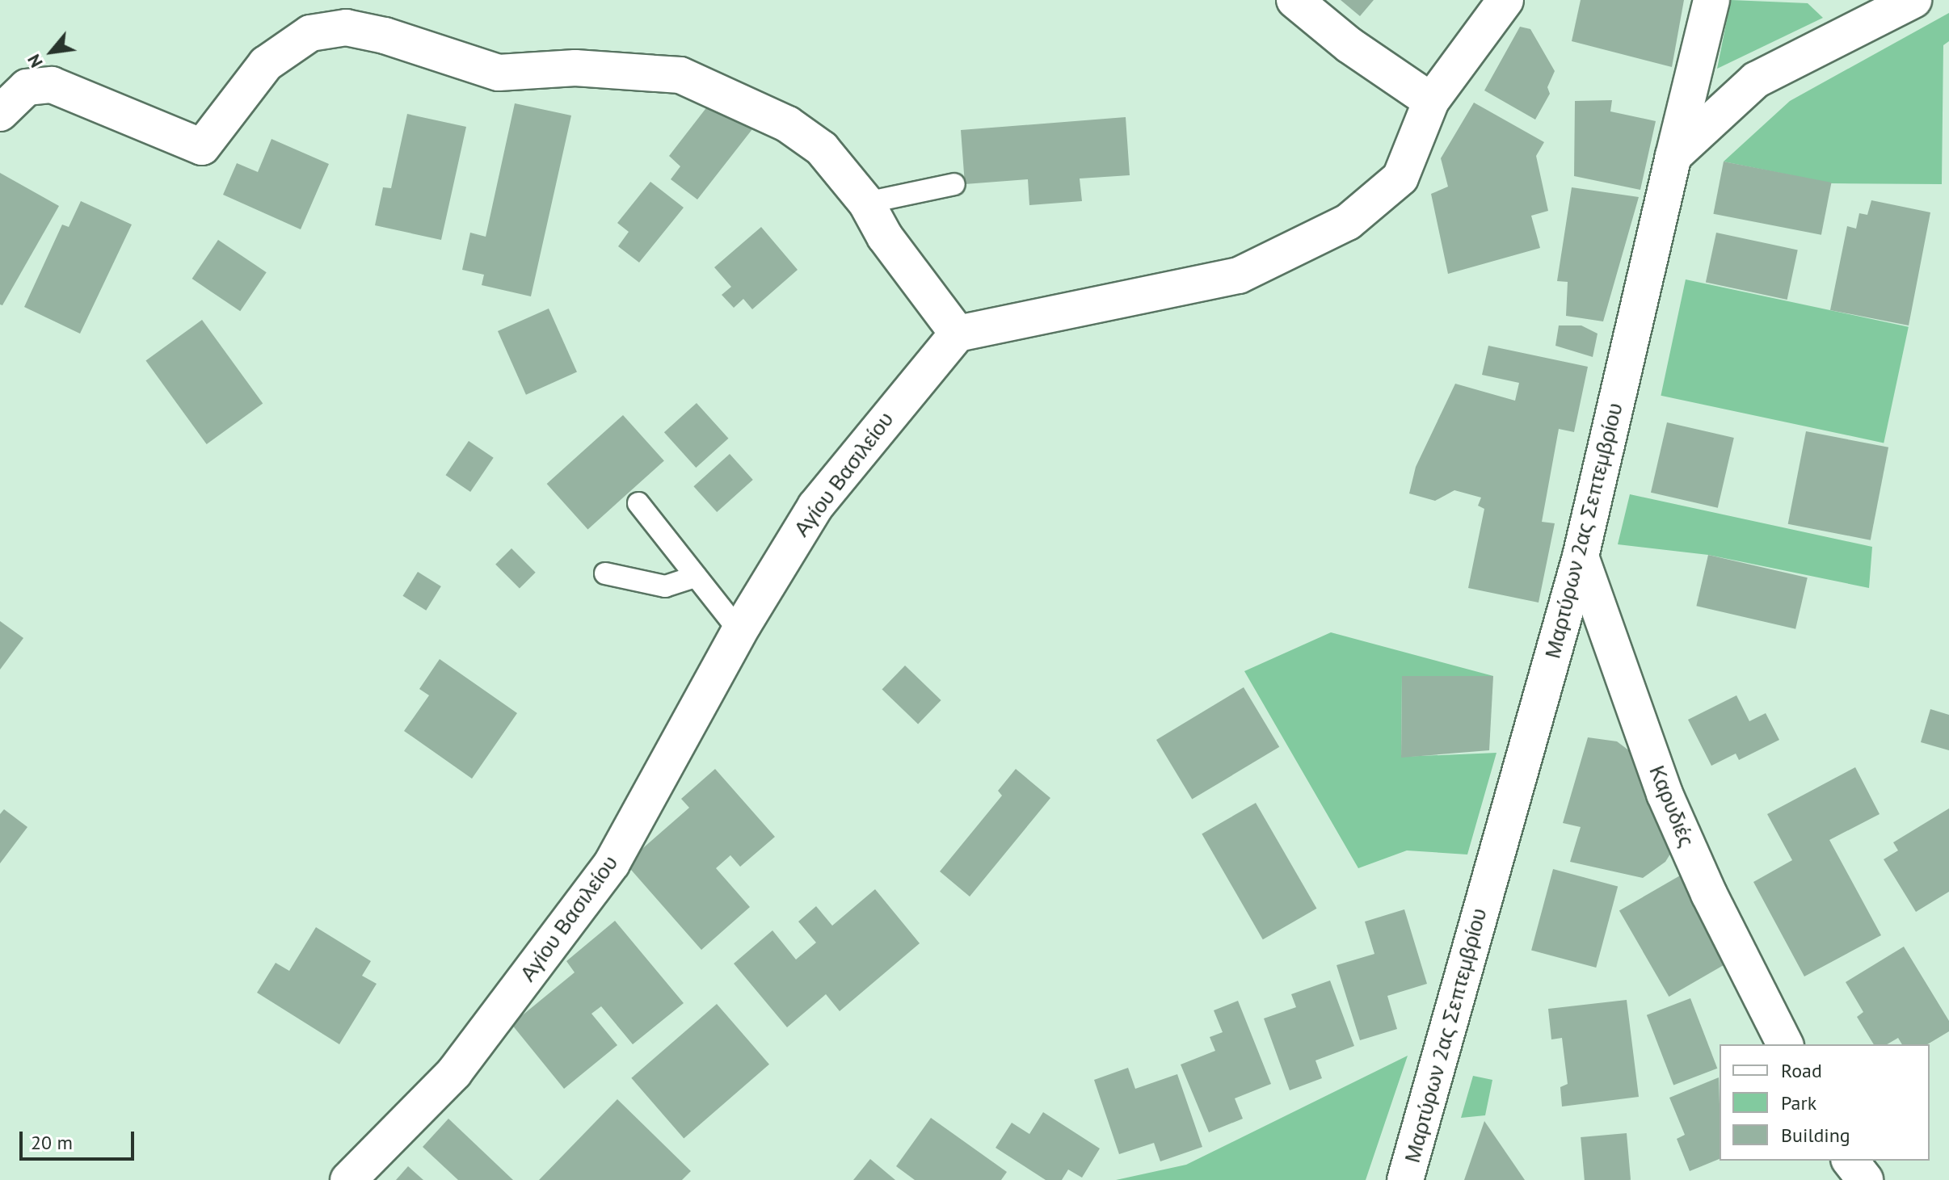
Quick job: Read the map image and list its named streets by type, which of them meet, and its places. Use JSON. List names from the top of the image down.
{
  "streets": {
    "street": ["Αγίου Βασιλείου", "Μαρτύρων 2ας Σεπτεμβρίου", "Καρυδιές"]
  },
  "crossings": [
    ["Μαρτύρων 2ας Σεπτεμβρίου", "Καρυδιές"]
  ],
  "legend": ["Road", "Park", "Building"],
  "scale_bar": "20 m",
  "north": "bottom left"
}
